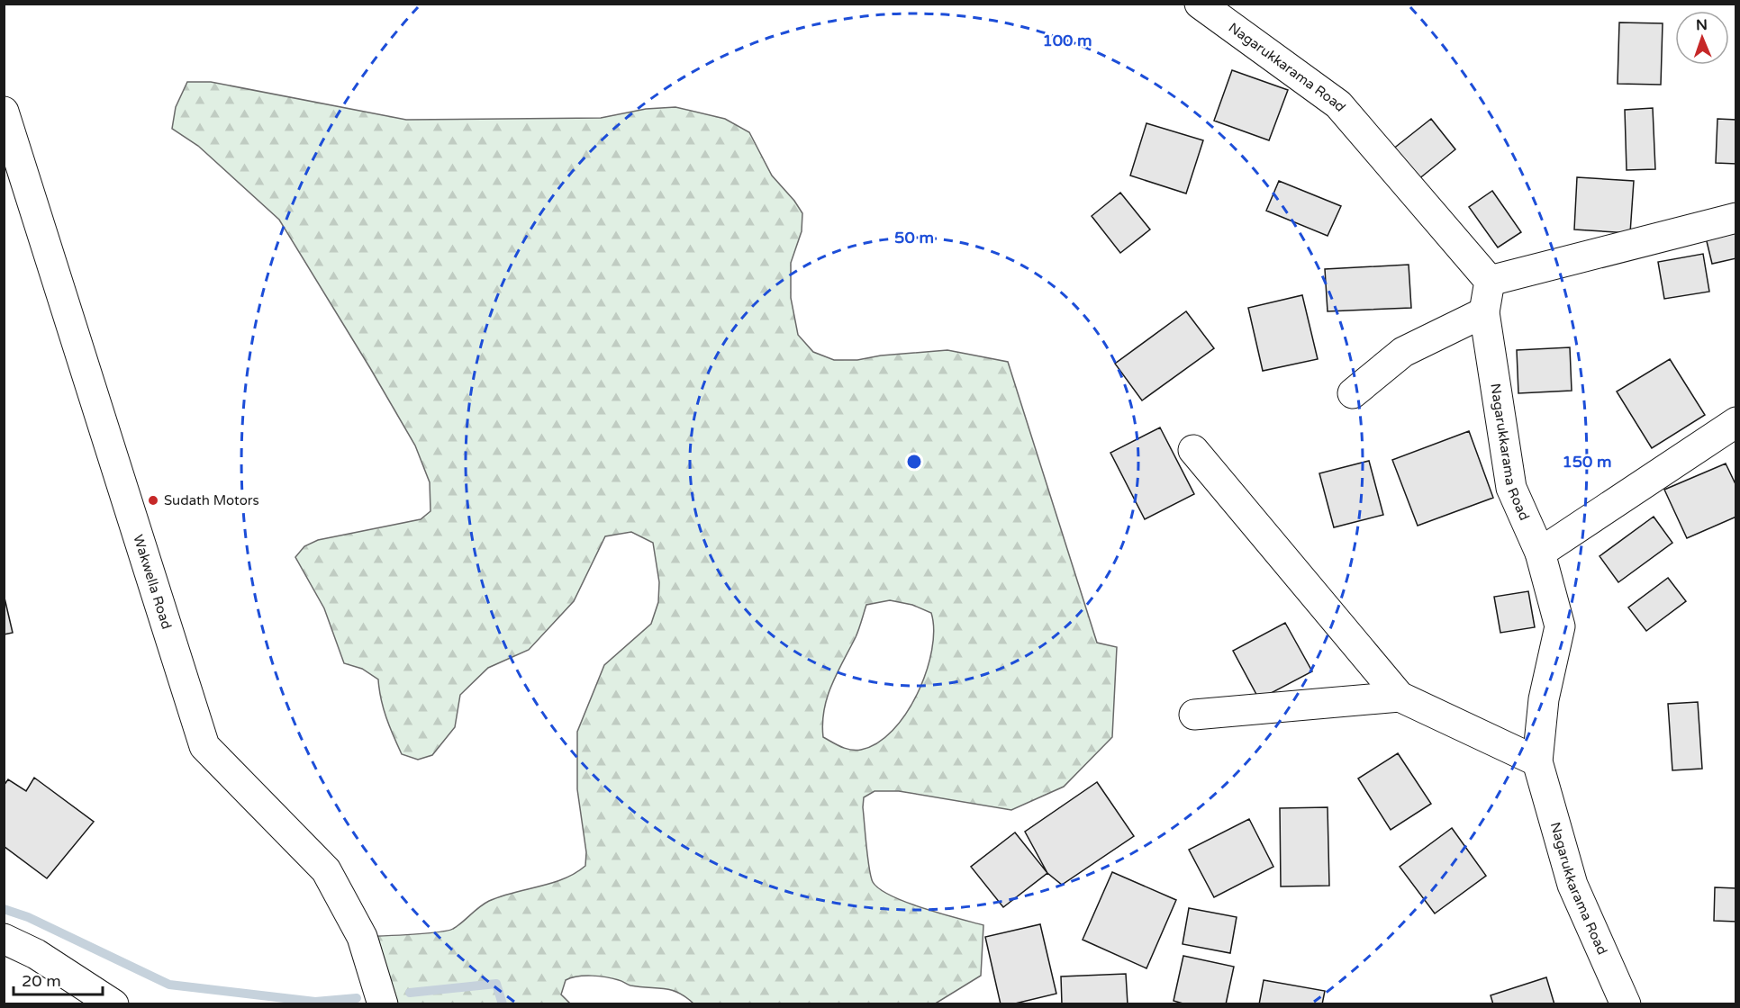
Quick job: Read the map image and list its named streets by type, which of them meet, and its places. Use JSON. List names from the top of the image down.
{
  "streets": {
    "street": ["Nagarukkarama Road", "Wakwella Road"]
  },
  "places": ["Sudath Motors"],
  "scale_bar": "20 m",
  "north": "top",
  "rings": ["100 m", "50 m", "150 m"]
}
